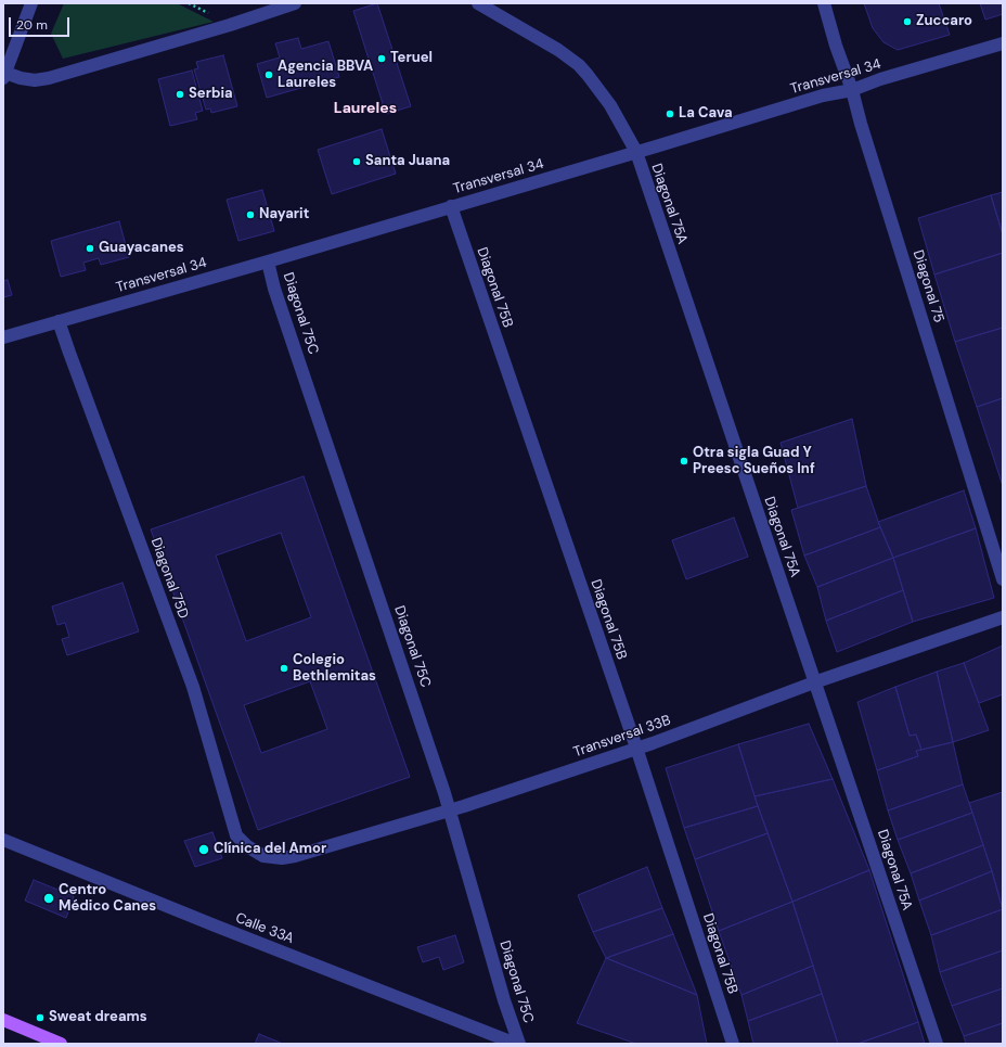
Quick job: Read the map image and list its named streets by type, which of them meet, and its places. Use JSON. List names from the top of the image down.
{
  "streets": {
    "street": [
      "Transversal 34",
      "Diagonal 75A",
      "Diagonal 75",
      "Diagonal 75B",
      "Diagonal 75C",
      "Diagonal 75D",
      "Transversal 33B",
      "Calle 33A"
    ]
  },
  "crossings": [
    ["Transversal 34", "Diagonal 75A"],
    ["Transversal 34", "Diagonal 75"],
    ["Transversal 34", "Diagonal 75B"],
    ["Transversal 34", "Diagonal 75C"],
    ["Transversal 34", "Diagonal 75D"],
    ["Diagonal 75A", "Transversal 33B"],
    ["Diagonal 75B", "Transversal 33B"],
    ["Diagonal 75C", "Transversal 33B"],
    ["Diagonal 75C", "Calle 33A"],
    ["Diagonal 75D", "Transversal 33B"]
  ],
  "districts": ["Laureles"],
  "places": [
    "Zuccaro",
    "Teruel",
    "Agencia BBVA Laureles",
    "Serbia",
    "La Cava",
    "Santa Juana",
    "Nayarit",
    "Guayacanes",
    "Otra sigla Guad Y Preesc Sueños Inf",
    "Colegio Bethlemitas",
    "Clínica del Amor",
    "Centro Médico Canes",
    "Sweat dreams"
  ],
  "scale_bar": "20 m"
}
